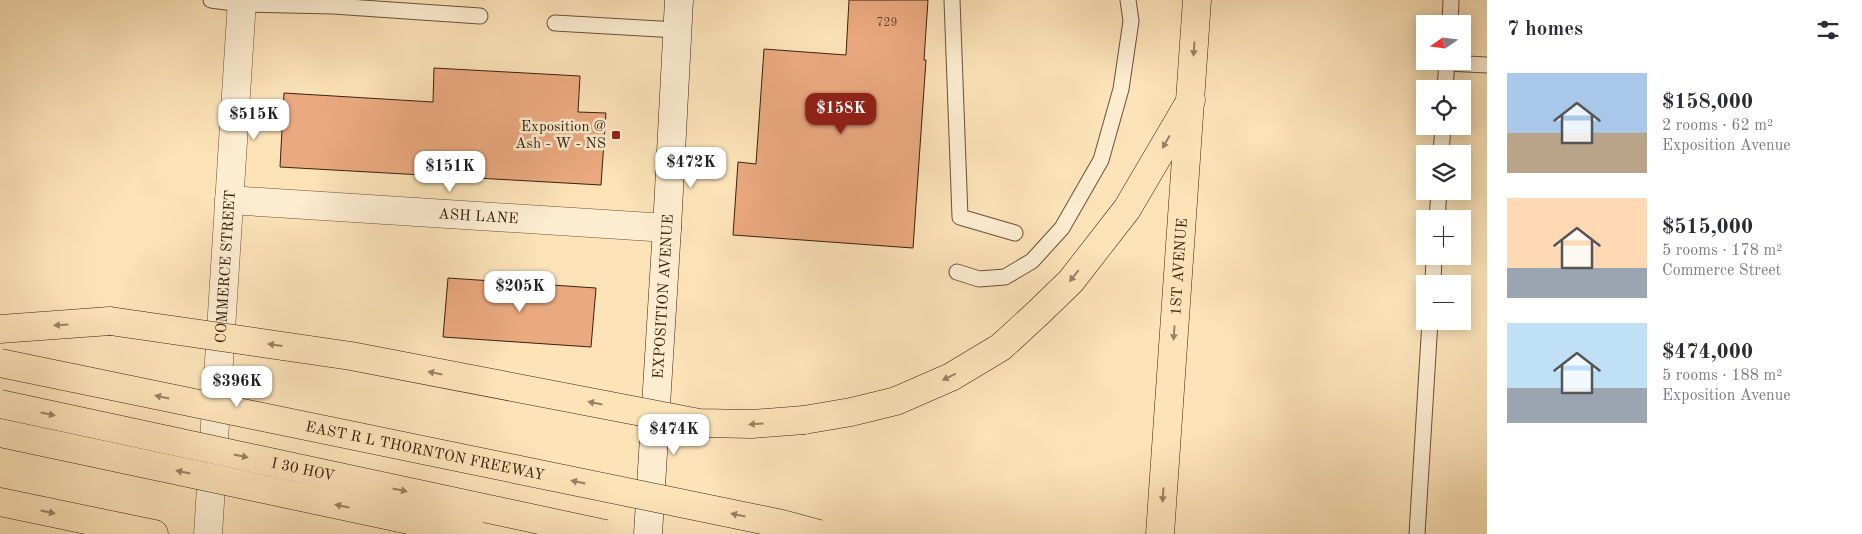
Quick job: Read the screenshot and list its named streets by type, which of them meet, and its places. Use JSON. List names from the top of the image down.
{
  "streets": {
    "main road": ["1ST AVENUE", "EAST R L THORNTON FREEWAY", "I 30 HOV"],
    "street": ["ASH LANE", "COMMERCE STREET", "EXPOSITION AVENUE"]
  },
  "crossings": [
    ["ASH LANE", "COMMERCE STREET"],
    ["ASH LANE", "EXPOSITION AVENUE"]
  ],
  "one_way": ["1ST AVENUE", "EAST R L THORNTON FREEWAY"],
  "places": {
    "transit": ["Exposition @ Ash - W - NS"]
  },
  "house_numbers": ["729"],
  "north": "left",
  "page": {
    "heading": "7 homes",
    "map_buttons": ["+", "−"],
    "list": [
      {
        "name": "$158,000",
        "note": "2 rooms · 62 m² · Exposition Avenue"
      },
      {
        "name": "$515,000",
        "note": "5 rooms · 178 m² · Commerce Street"
      },
      {
        "name": "$474,000",
        "note": "5 rooms · 188 m² · Exposition Avenue"
      }
    ],
    "price": [
      "$158K",
      "$515K",
      "$472K",
      "$151K",
      "$205K",
      "$396K",
      "$474K"
    ]
  }
}
